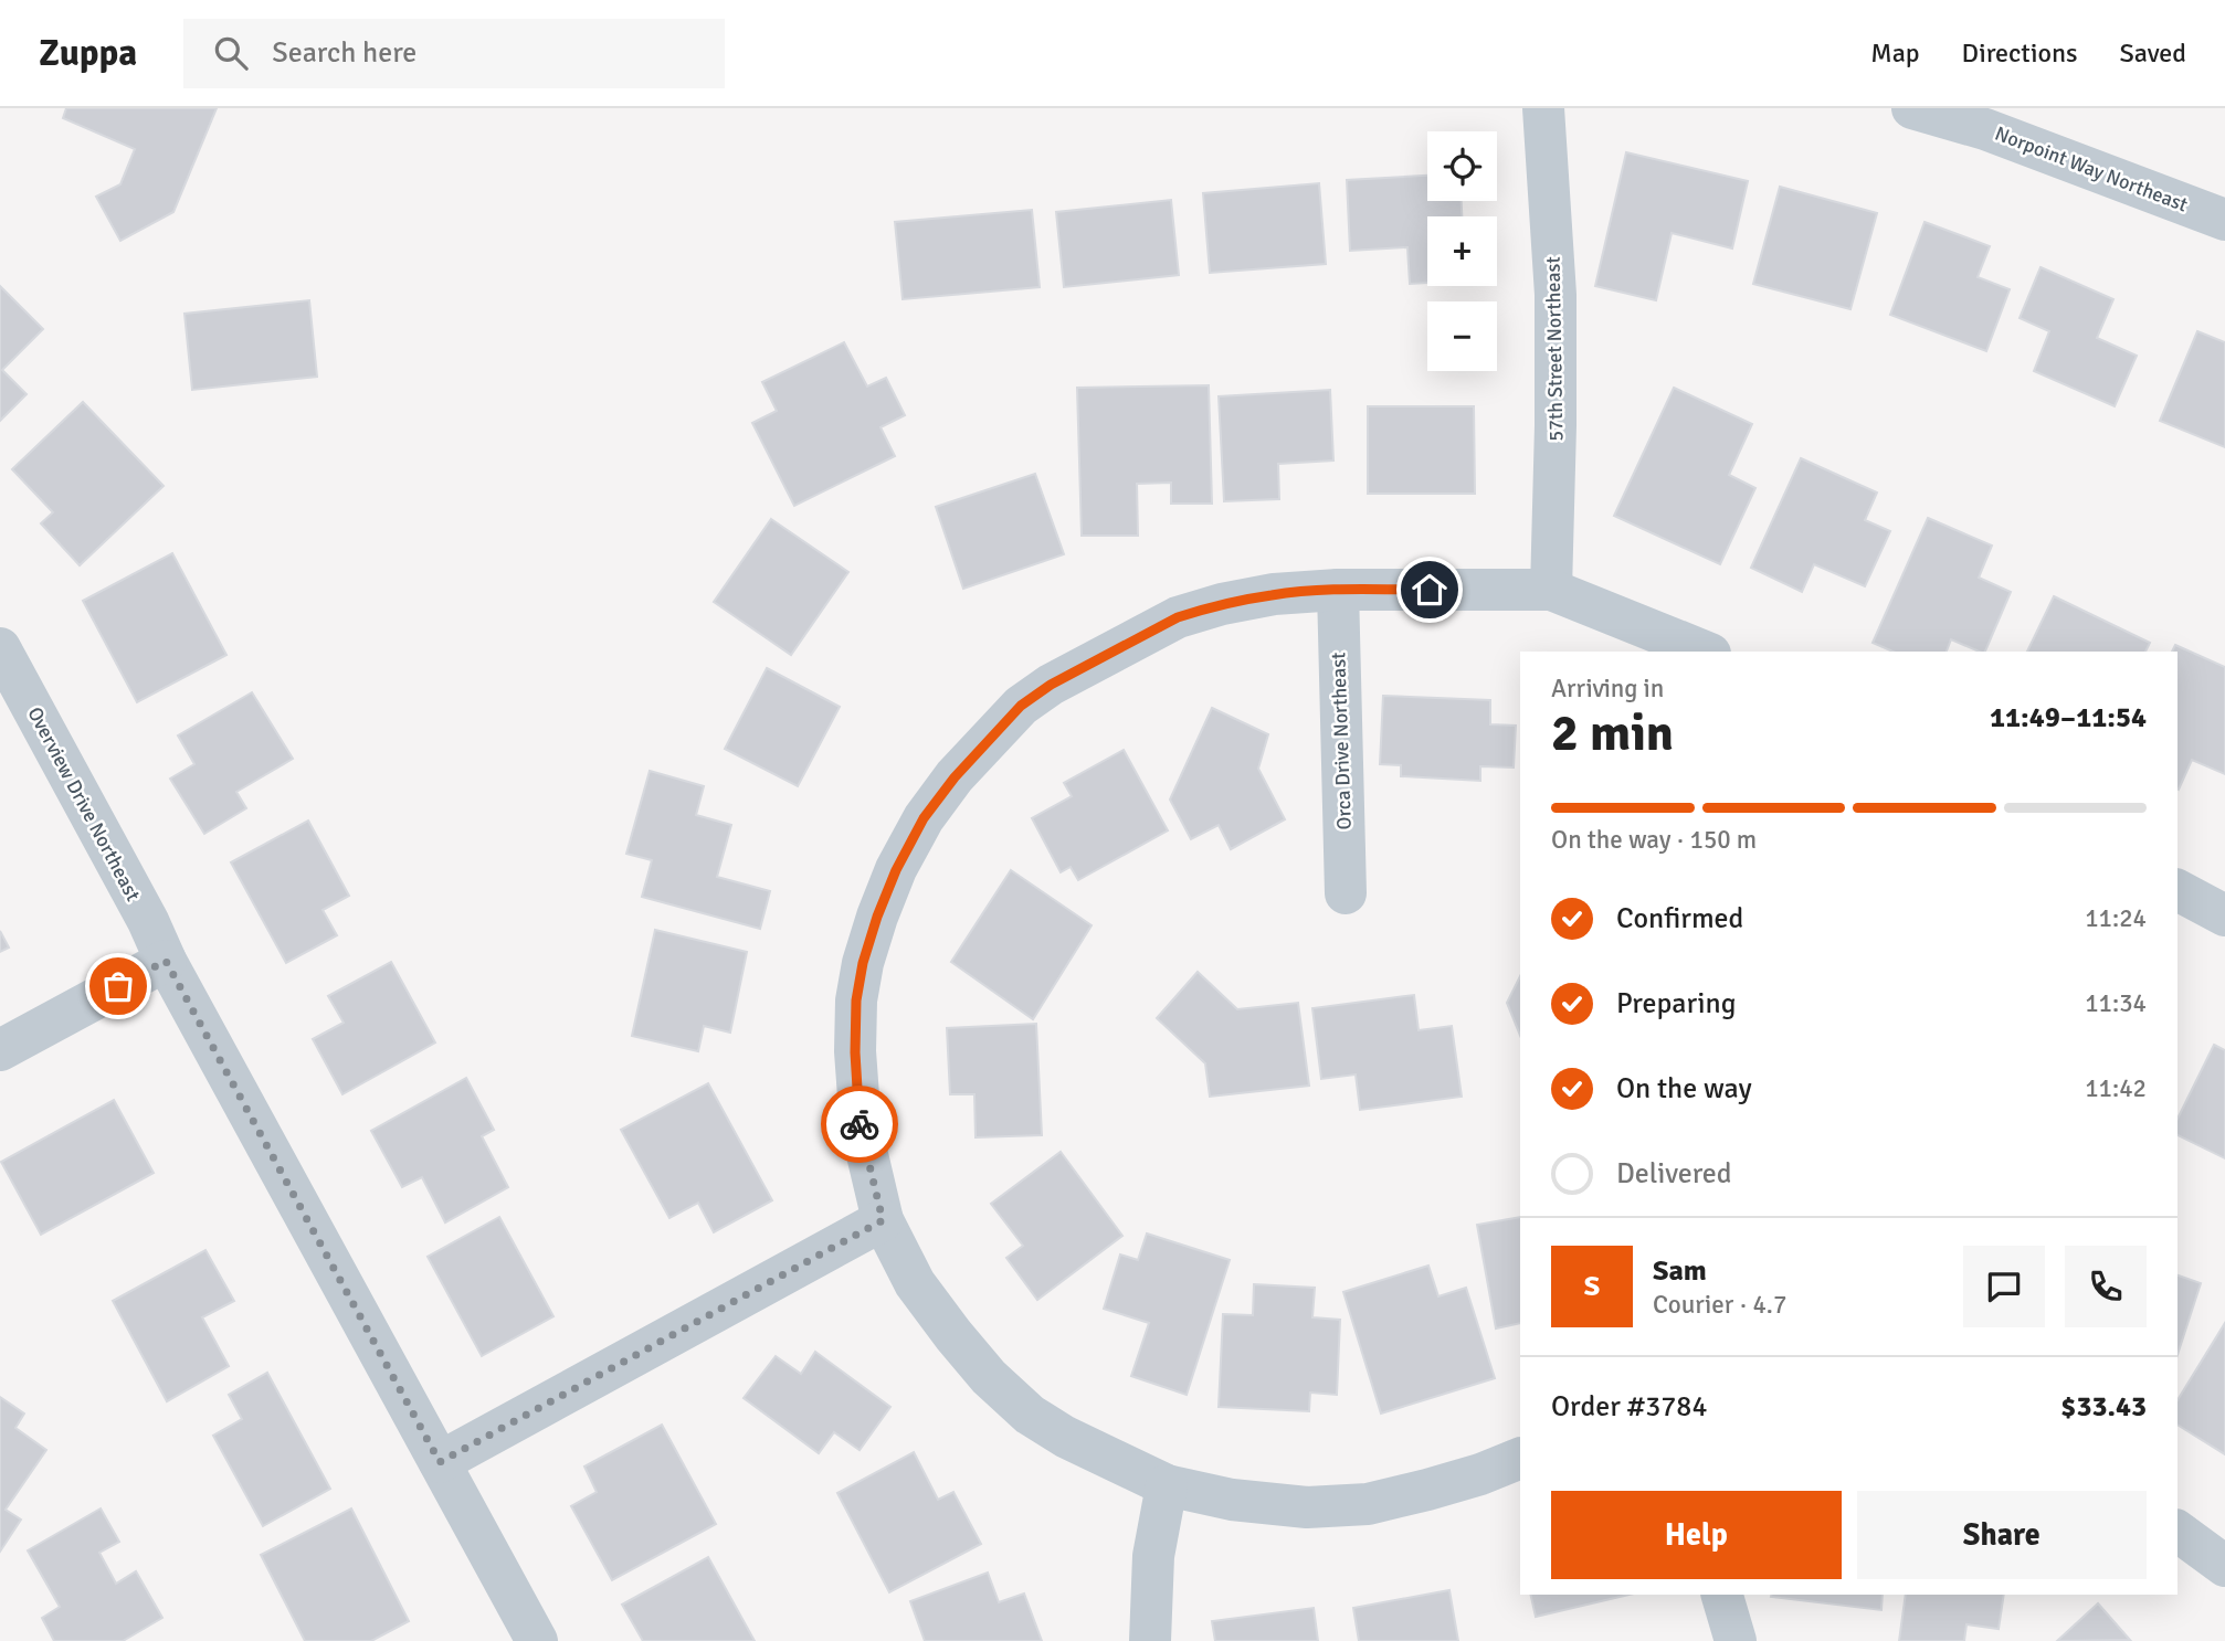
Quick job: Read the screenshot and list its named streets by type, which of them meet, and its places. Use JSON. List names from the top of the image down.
{
  "streets": {
    "street": [
      "Norpoint Way Northeast",
      "57th Street Northeast",
      "Orca Drive Northeast",
      "Overview Drive Northeast"
    ]
  },
  "page": {
    "header": "Zuppa",
    "search": "Search here",
    "nav": ["Map", "Directions", "Saved"],
    "map_buttons": ["+", "−"],
    "heading": ["2 min", "Arriving in", "11:49–11:54"],
    "panel": [
      "Sam",
      "Courier · 4.7",
      "Order #3784",
      "$33.43"
    ],
    "bar": "On the way · 150 m",
    "list": [
      ["Confirmed", "11:24"],
      ["Preparing", "11:34"],
      ["On the way", "11:42"],
      "Delivered"
    ],
    "round": "S",
    "buttons": ["Help", "Share"]
  }
}
